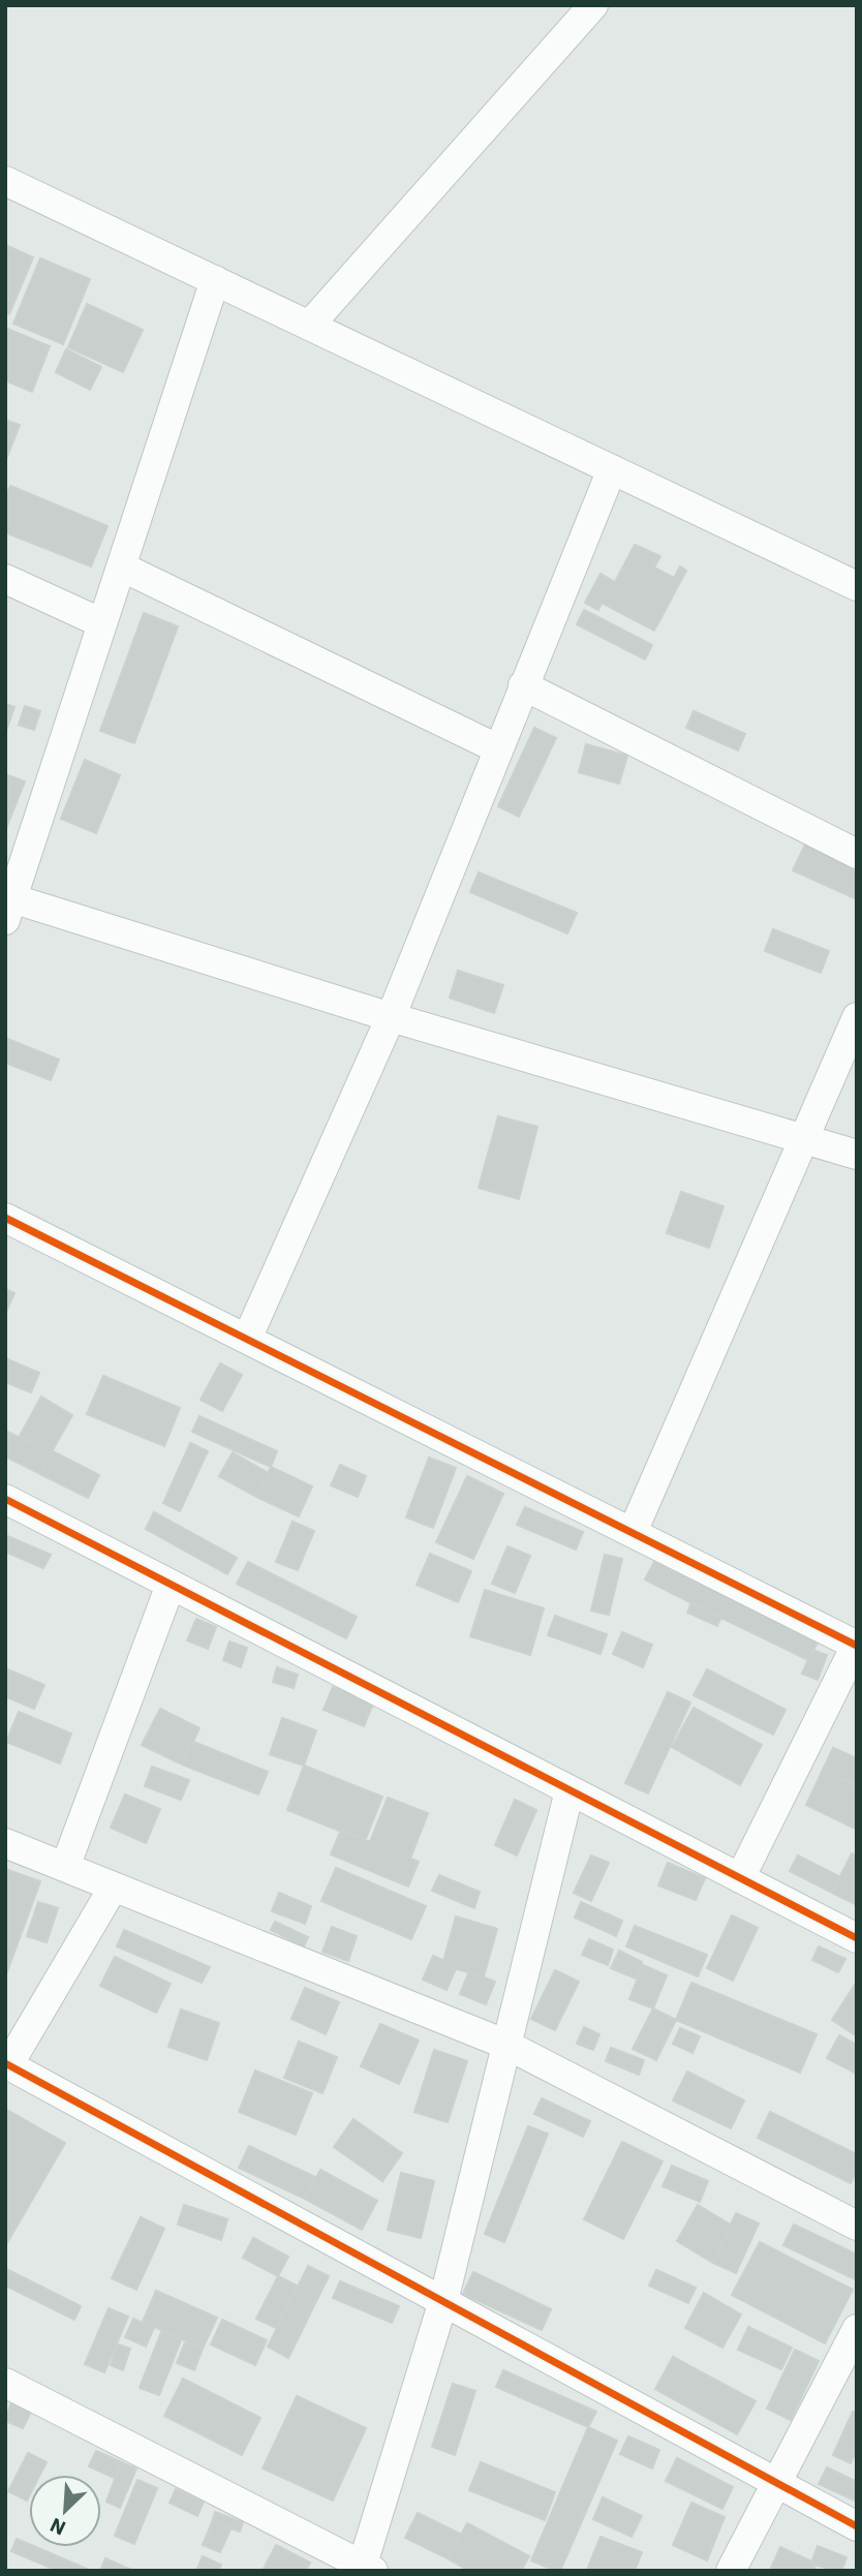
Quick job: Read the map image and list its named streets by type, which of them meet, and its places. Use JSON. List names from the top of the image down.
{
  "north": "bottom left"
}
